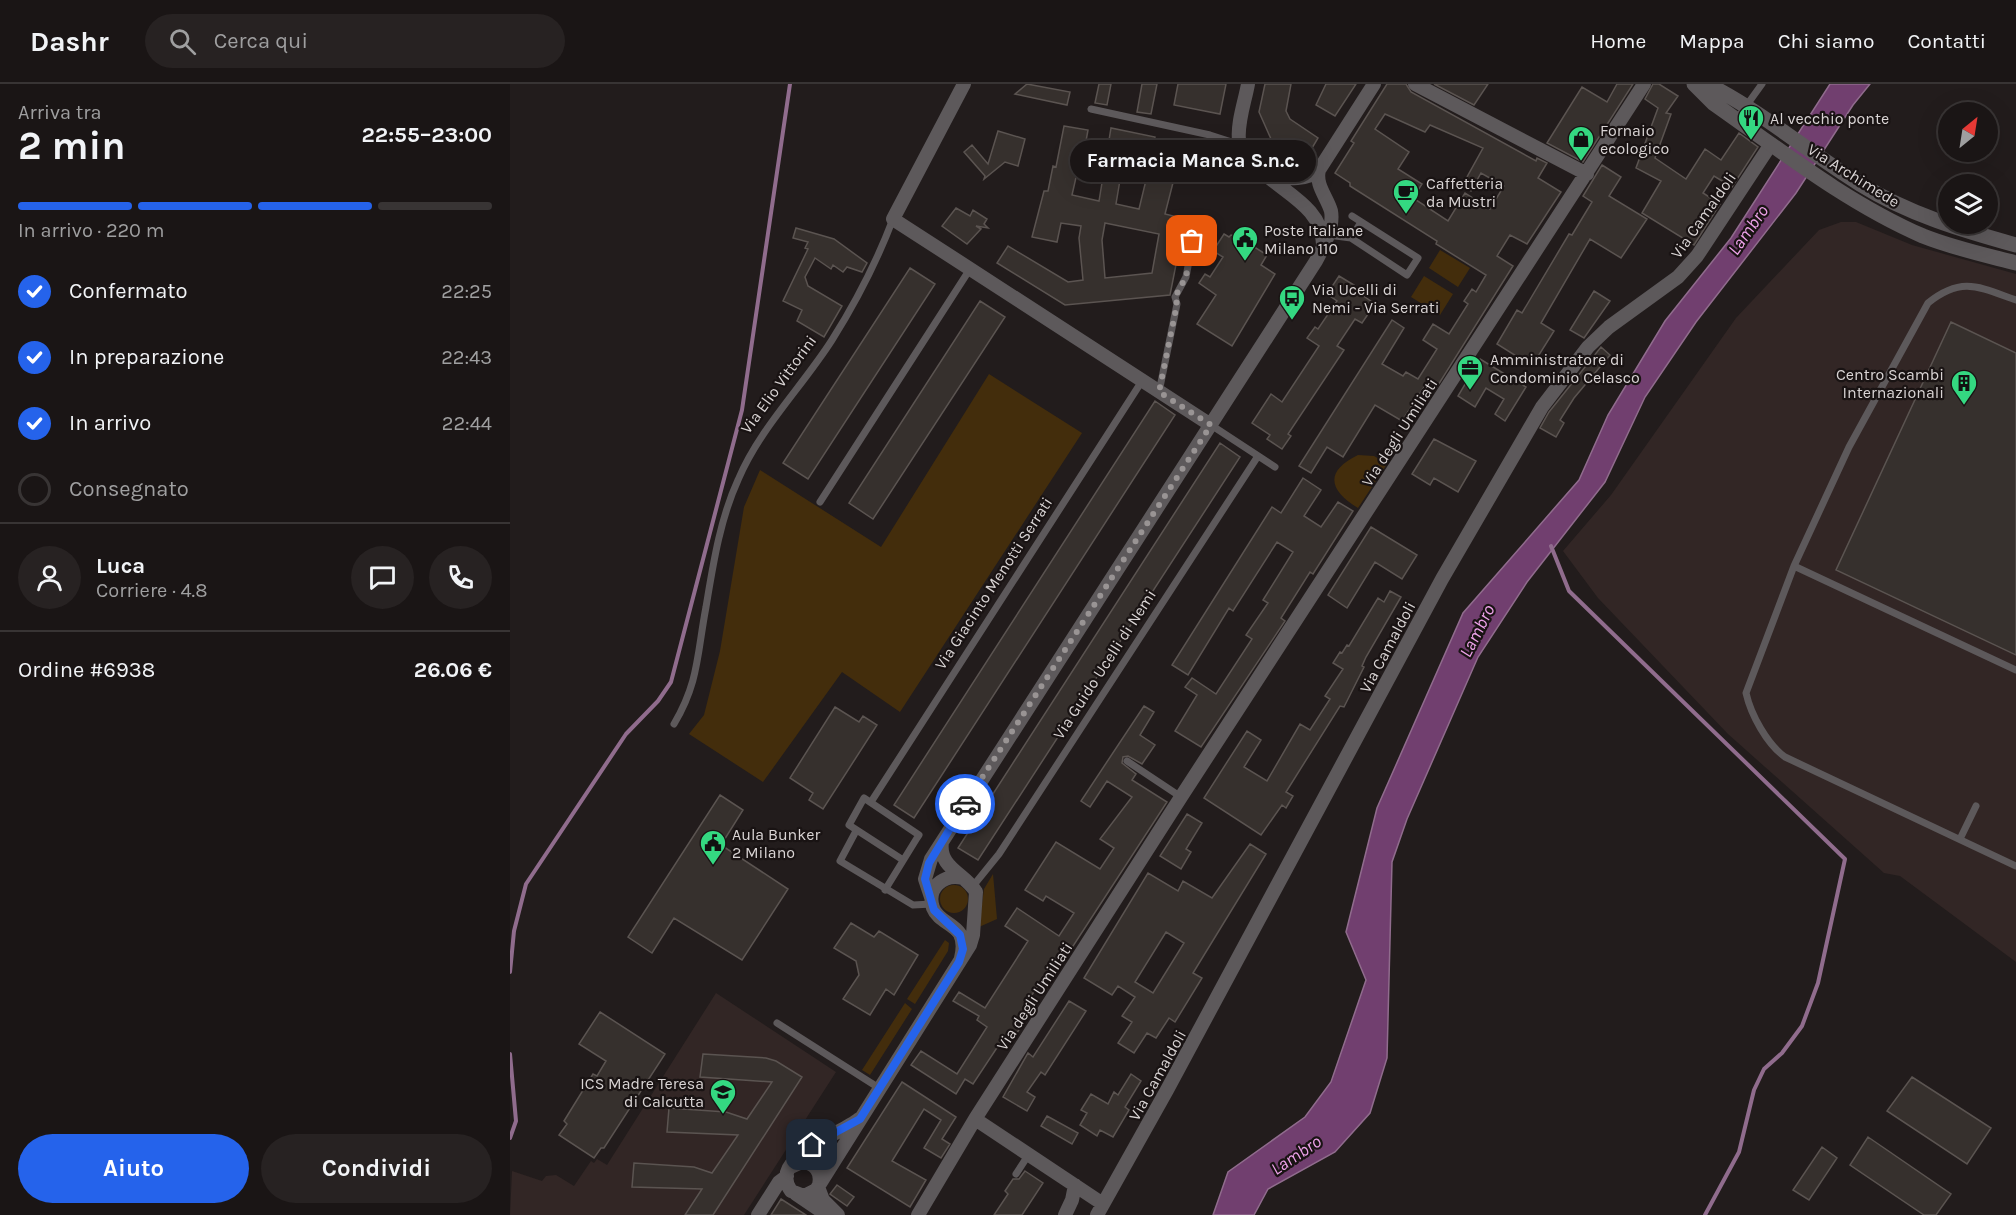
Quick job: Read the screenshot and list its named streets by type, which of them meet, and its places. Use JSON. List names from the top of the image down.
{
  "streets": {
    "street": [
      "Via Archimede",
      "Via Camaldoli",
      "Via Elio Vittorini",
      "Via degli Umiliati"
    ],
    "lane": ["Via Giacinto Menotti Serrati", "Via Guido Ucelli di Nemi"]
  },
  "crossings": [
    ["Via Archimede", "Via Camaldoli"]
  ],
  "water": ["Lambro"],
  "places": {
    "restaurant": ["Al vecchio ponte"],
    "shop": ["Fornaio ecologico"],
    "cafe": ["Caffetteria da Mustri"],
    "other": ["Farmacia Manca S.n.c."],
    "public building": ["Poste Italiane Milano 110", "Aula Bunker 2 Milano"],
    "bus stop": ["Via Ucelli di Nemi - Via Serrati"],
    "office": ["Amministratore di Condominio Celasco"],
    "building": ["Centro Scambi Internazionali"],
    "school or university": ["ICS Madre Teresa di Calcutta"]
  },
  "north": "top right",
  "page": {
    "header": "Dashr",
    "search": "Cerca qui",
    "nav": [
      "Home",
      "Mappa",
      "Chi siamo",
      "Contatti"
    ],
    "heading": ["2 min", "Arriva tra", "22:55–23:00"],
    "panel": [
      "Luca",
      "Corriere · 4.8",
      "Ordine #6938",
      "26.06 €"
    ],
    "bubble": "Farmacia Manca S.n.c.",
    "bar": "In arrivo · 220 m",
    "list": [
      ["Confermato", "22:25"],
      ["In preparazione", "22:43"],
      ["In arrivo", "22:44"],
      "Consegnato"
    ],
    "buttons": ["Aiuto", "Condividi"]
  }
}
